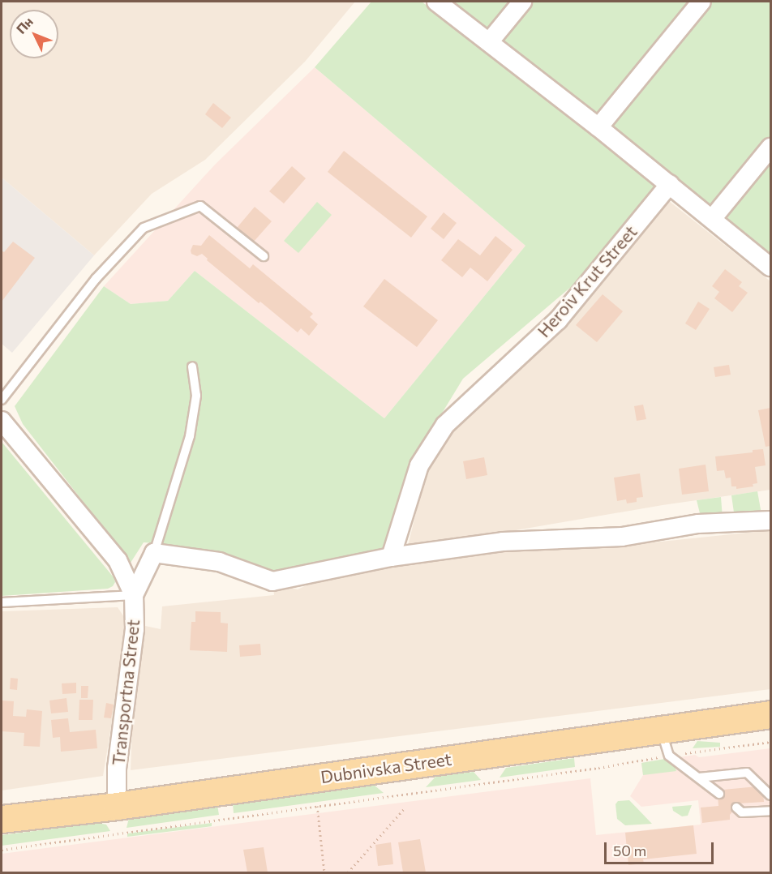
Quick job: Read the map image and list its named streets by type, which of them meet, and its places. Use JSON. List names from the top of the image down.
{
  "streets": {
    "main road": ["Dubnivska Street"],
    "street": ["Heroiv Krut Street", "Transportna Street"]
  },
  "crossings": [
    ["Transportna Street", "Dubnivska Street"]
  ],
  "scale_bar": "50 m",
  "north": "top left"
}
